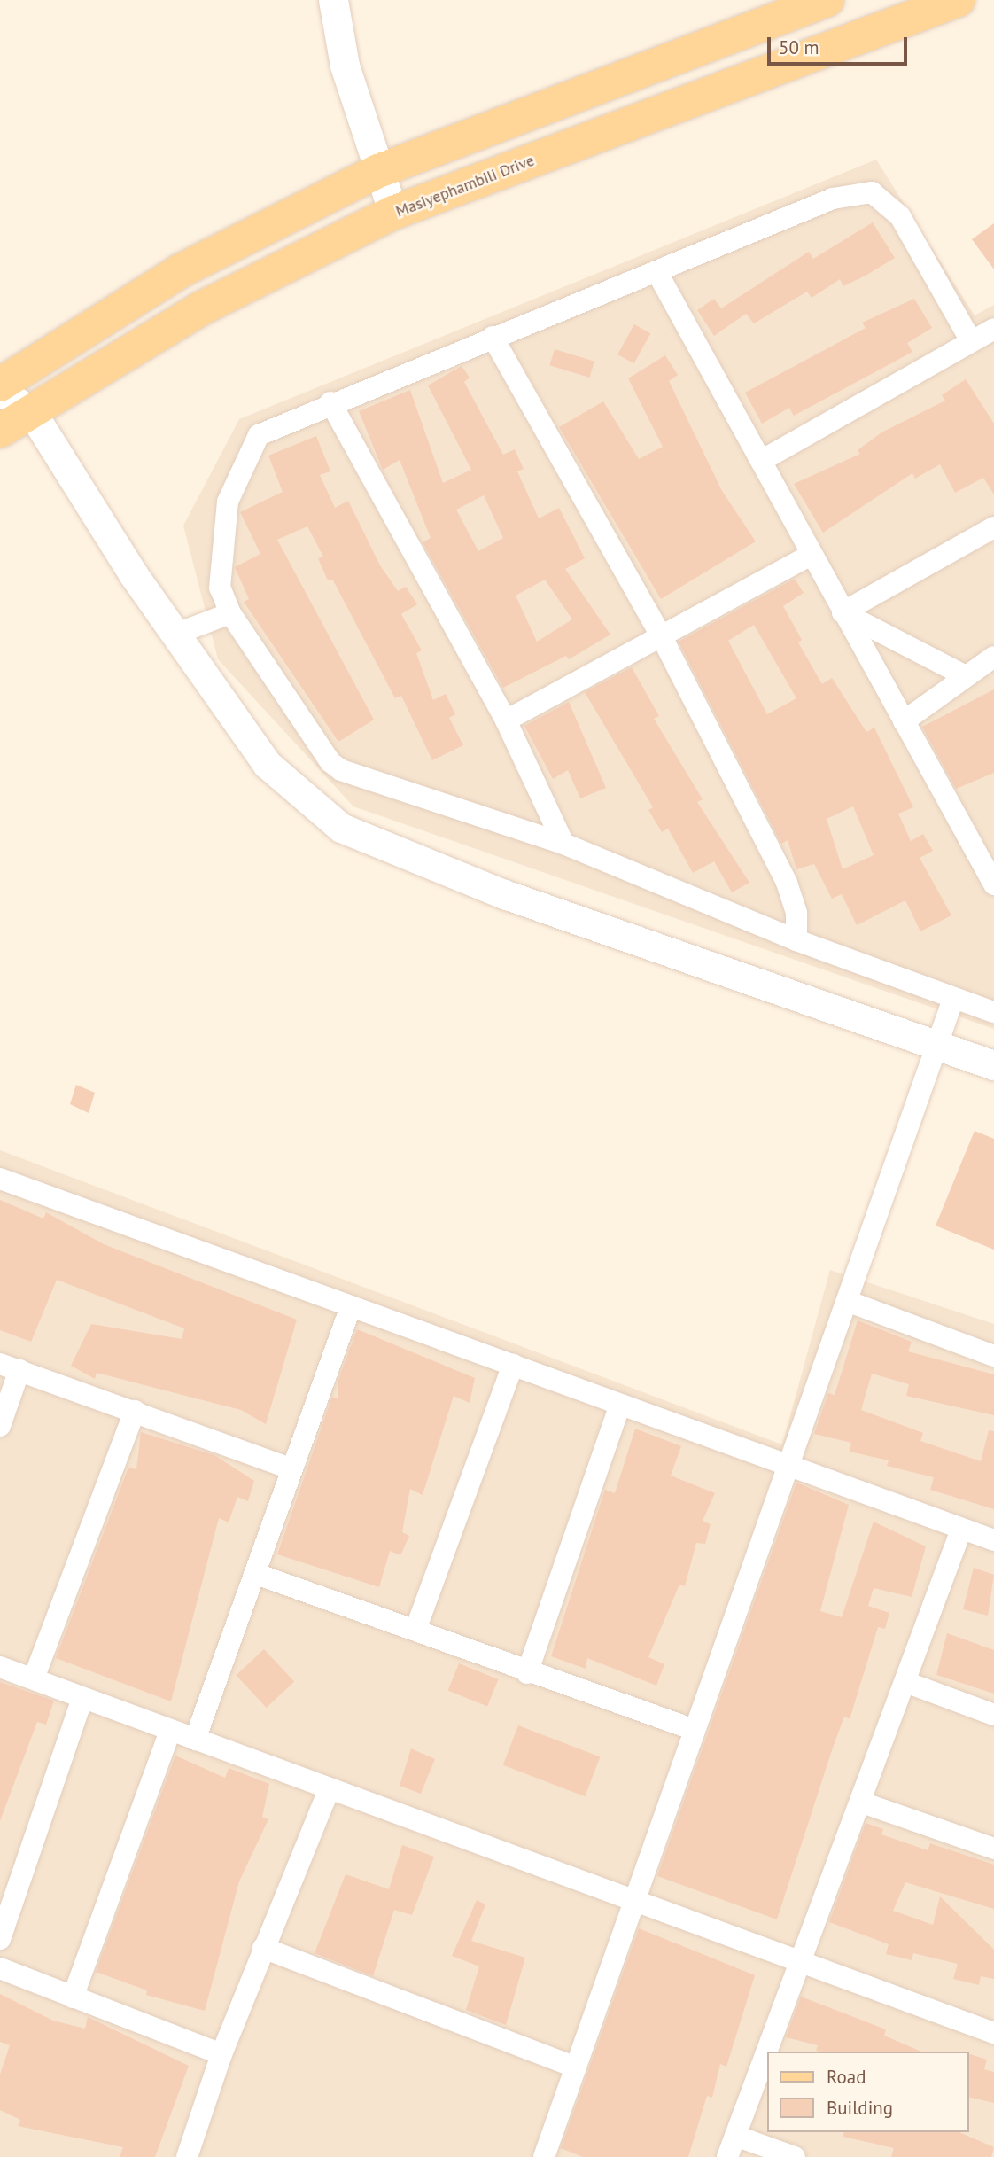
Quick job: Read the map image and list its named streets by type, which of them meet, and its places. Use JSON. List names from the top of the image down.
{
  "streets": {
    "main road": ["Masiyephambili Drive"]
  },
  "legend": ["Road", "Building"],
  "scale_bar": "50 m"
}
